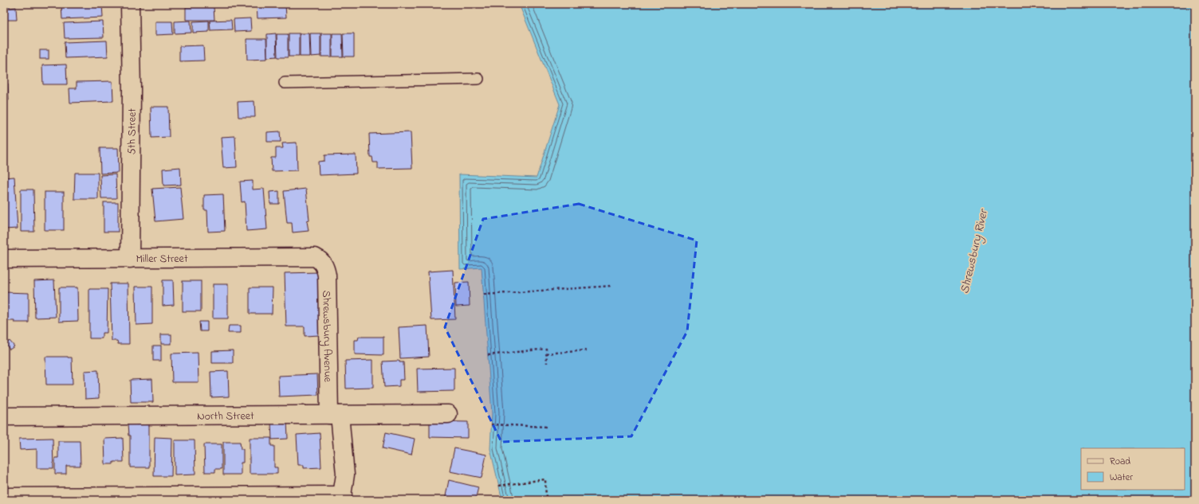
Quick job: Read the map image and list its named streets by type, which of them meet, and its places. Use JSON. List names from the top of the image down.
{
  "streets": {
    "street": [
      "5th Street",
      "Miller Street",
      "Shrewsbury Avenue",
      "North Street"
    ]
  },
  "crossings": [
    ["5th Street", "Miller Street"],
    ["Miller Street", "Shrewsbury Avenue"],
    ["Shrewsbury Avenue", "North Street"]
  ],
  "water": ["Shrewsbury River"],
  "legend": ["Road", "Water"]
}
